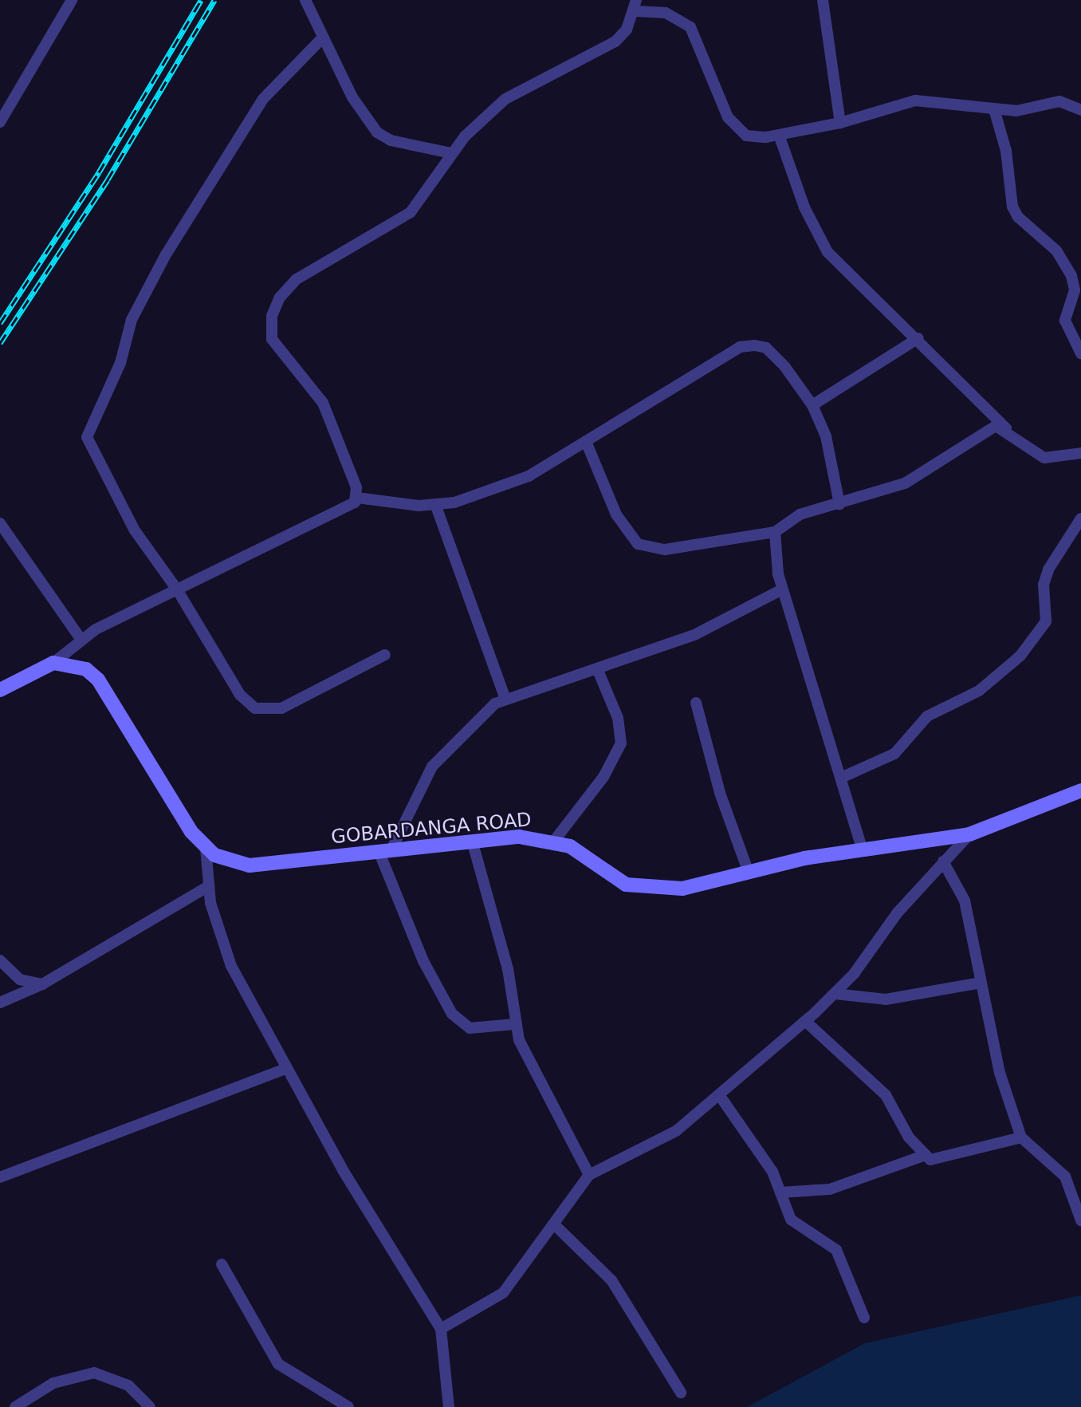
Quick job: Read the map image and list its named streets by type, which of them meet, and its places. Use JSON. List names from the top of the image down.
{
  "streets": {
    "main road": ["GOBARDANGA ROAD"]
  }
}
